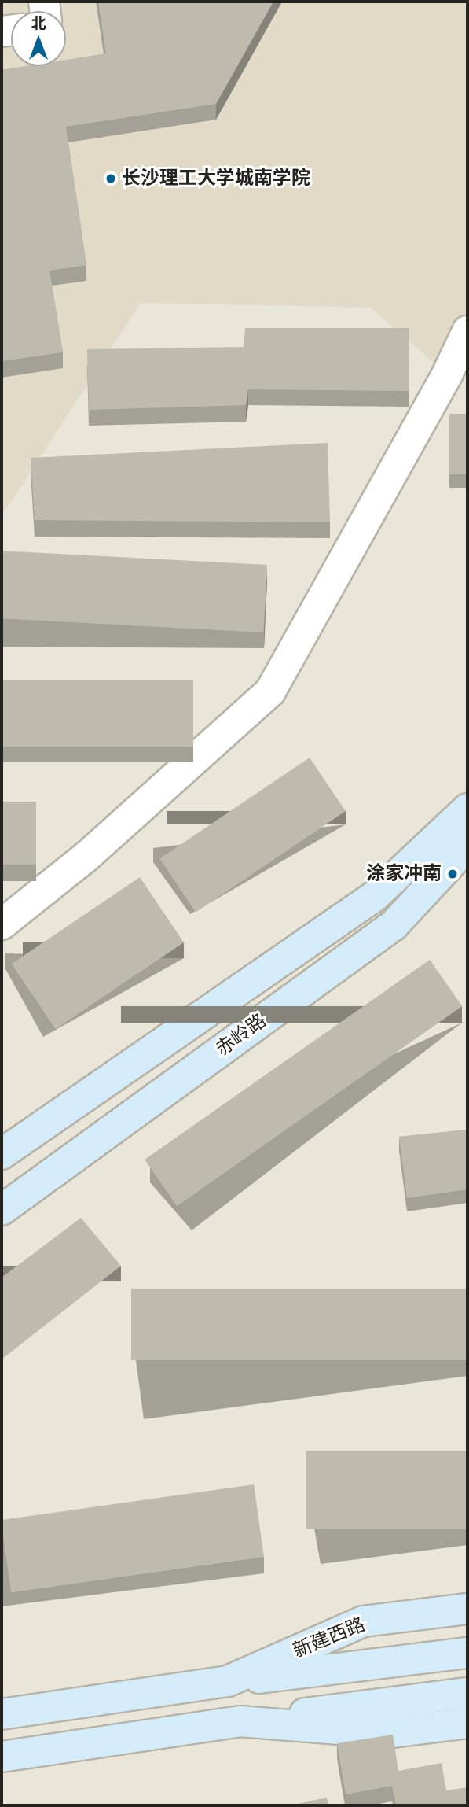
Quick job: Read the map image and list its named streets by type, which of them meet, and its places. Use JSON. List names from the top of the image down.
{
  "streets": {
    "main road": ["赤岭路", "新建西路"]
  },
  "places": ["长沙理工大学城南学院", "涂家冲南"],
  "north": "top"
}
